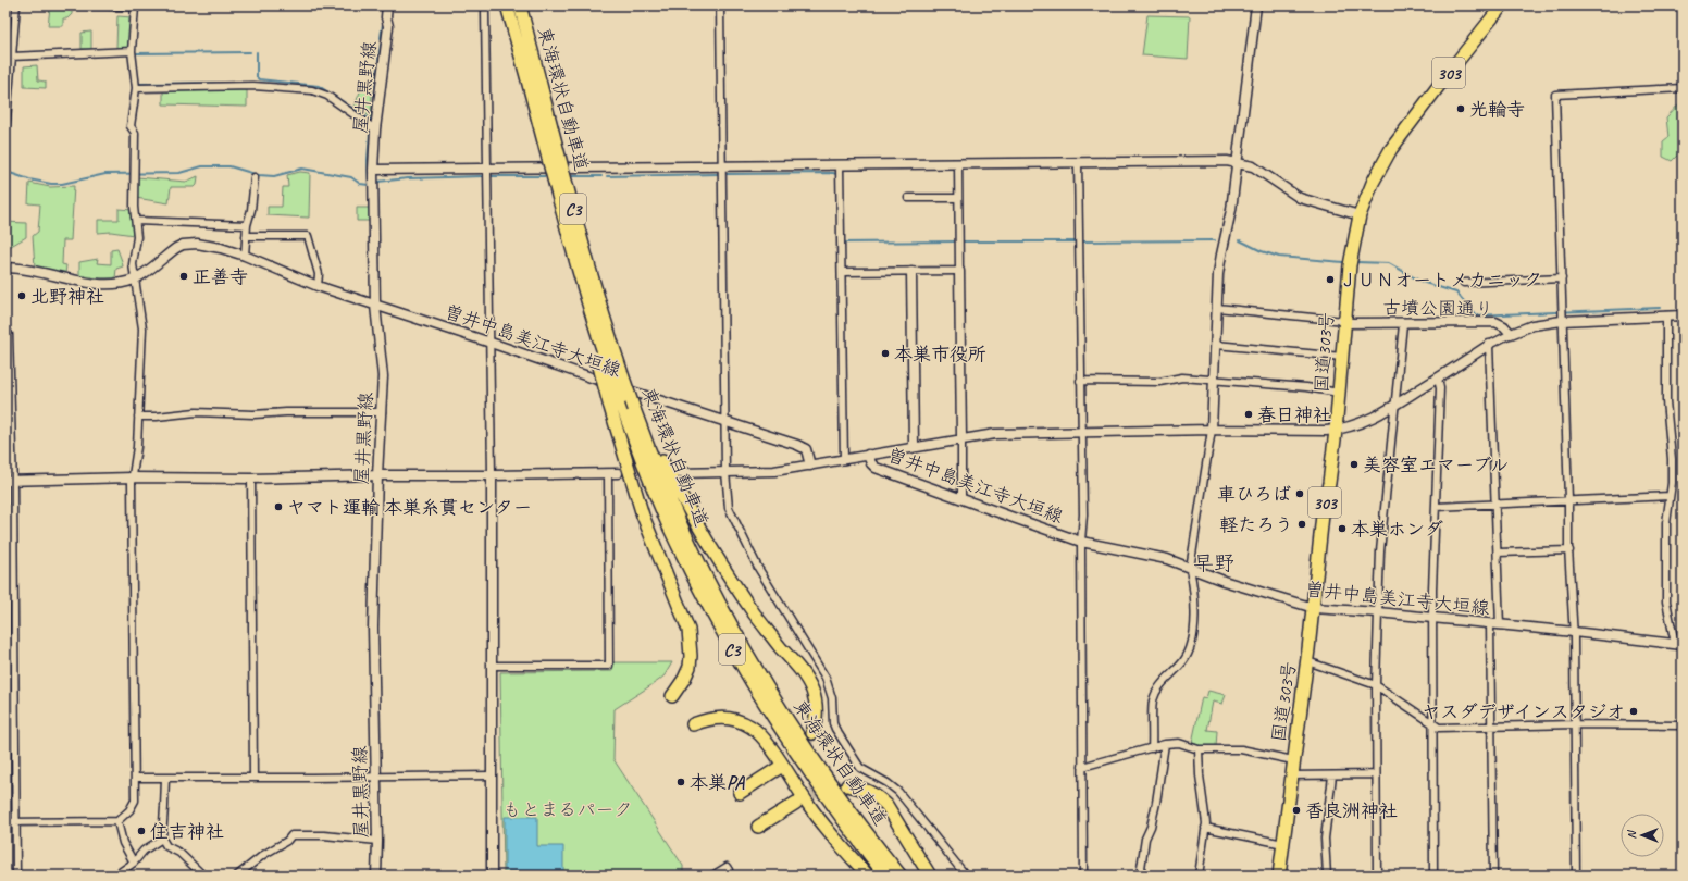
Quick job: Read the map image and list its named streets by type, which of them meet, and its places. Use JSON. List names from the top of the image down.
{
  "streets": {
    "highway": [
      "303",
      "東海環状自動車道",
      "C3",
      "国道303号"
    ],
    "street": ["屋井黒野線", "古墳公園通り", "曽井中島美江寺大垣線"]
  },
  "crossings": [
    ["屋井黒野線", "曽井中島美江寺大垣線"],
    ["古墳公園通り", "国道303号"],
    ["曽井中島美江寺大垣線", "国道303号"]
  ],
  "districts": ["早野"],
  "parks": ["もとまるパーク"],
  "places": [
    "光輪寺",
    "正善寺",
    "ＪＵＮオートメカニック",
    "北野神社",
    "本巣市役所",
    "春日神社",
    "美容室エマーブル",
    "車ひろば",
    "ヤマト運輸 本巣糸貫センター",
    "軽たろう",
    "本巣ホンダ",
    "ヤスダデザインスタジオ",
    "本巣PA",
    "香良洲神社",
    "住吉神社"
  ],
  "north": "left"
}
